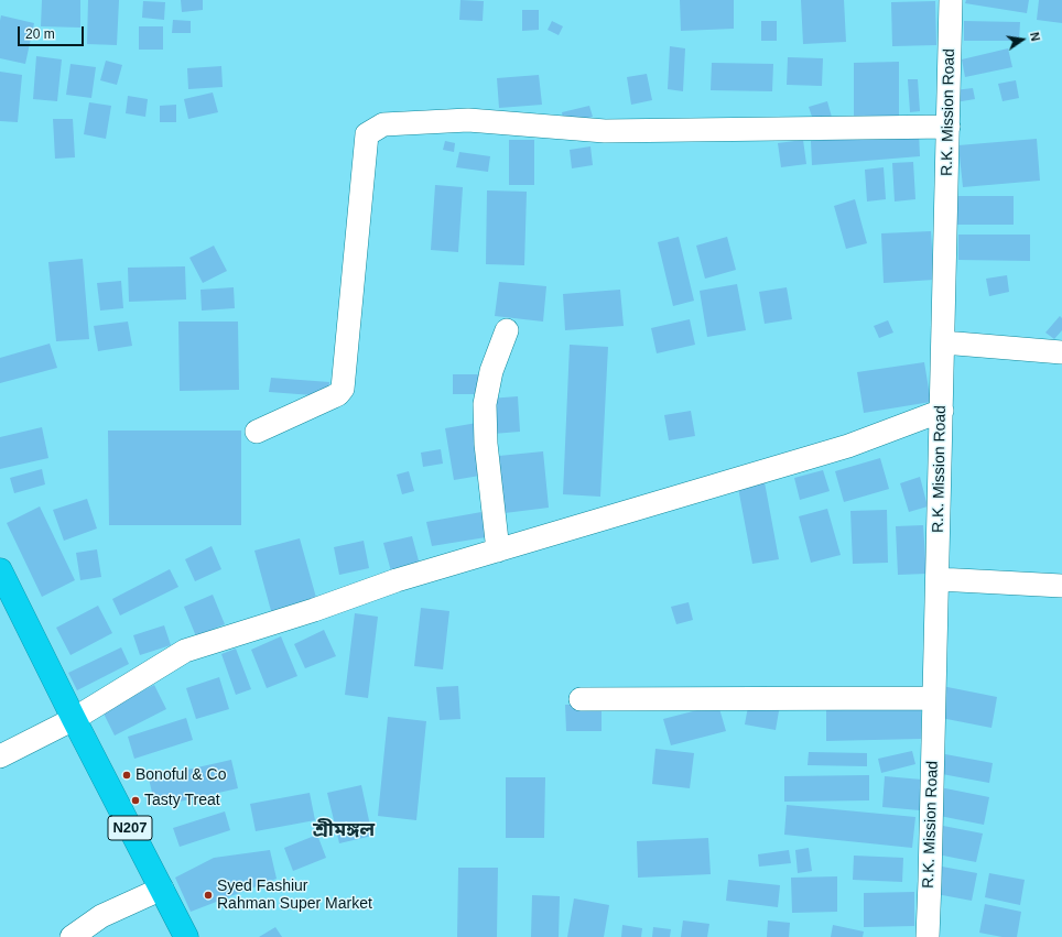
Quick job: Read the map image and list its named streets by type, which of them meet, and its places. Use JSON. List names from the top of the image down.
{
  "streets": {
    "highway": ["N207"],
    "street": ["R.K. Mission Road"]
  },
  "districts": ["শ্রীমঙ্গল"],
  "places": ["Bonoful & Co", "Tasty Treat", "Syed Fashiur Rahman Super Market"],
  "scale_bar": "20 m",
  "north": "right"
}
